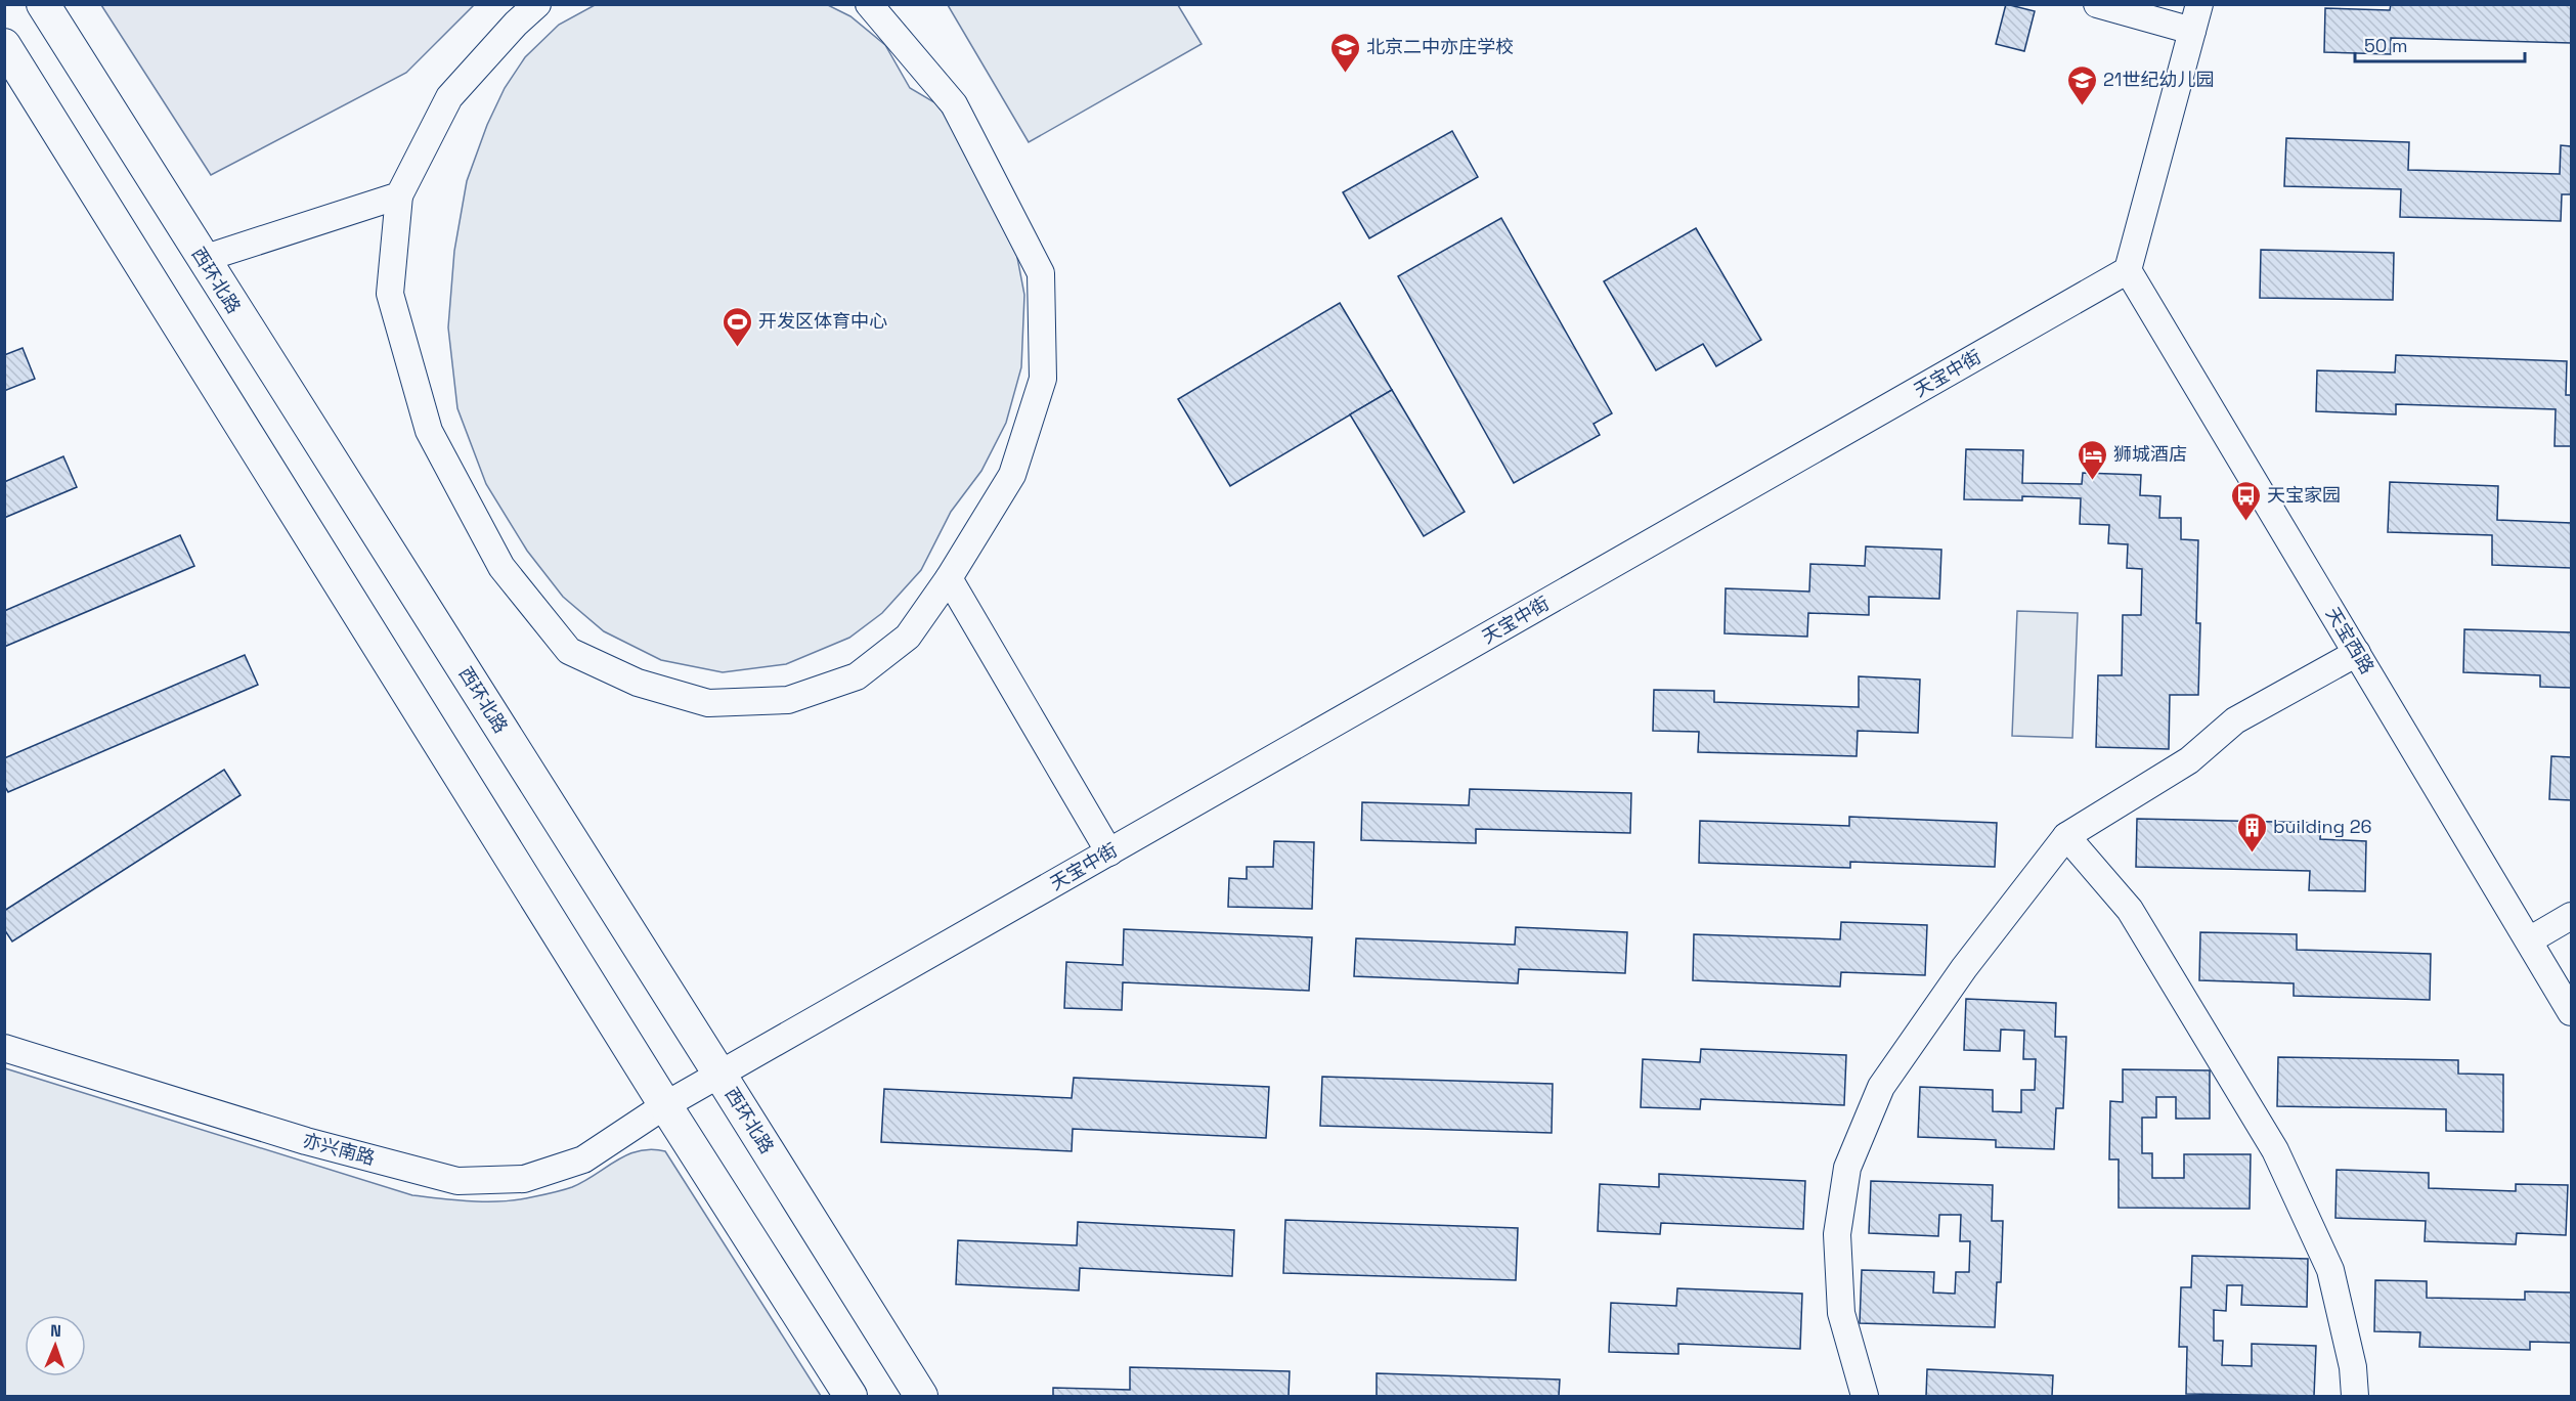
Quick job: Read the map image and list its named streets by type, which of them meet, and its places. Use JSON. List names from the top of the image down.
{
  "streets": {
    "main road": ["西环北路"],
    "street": ["天宝中街", "天宝西路", "亦兴南路"]
  },
  "crossings": [
    ["西环北路", "天宝中街"],
    ["天宝中街", "天宝西路"],
    ["天宝中街", "亦兴南路"]
  ],
  "places": {
    "school or university": ["北京二中亦庄学校", "21世纪幼儿园"],
    "sports": ["开发区体育中心"],
    "hotel": ["狮城酒店"],
    "bus stop": ["天宝家园"],
    "building": ["building 26"]
  },
  "scale_bar": "50 m",
  "north": "top"
}
